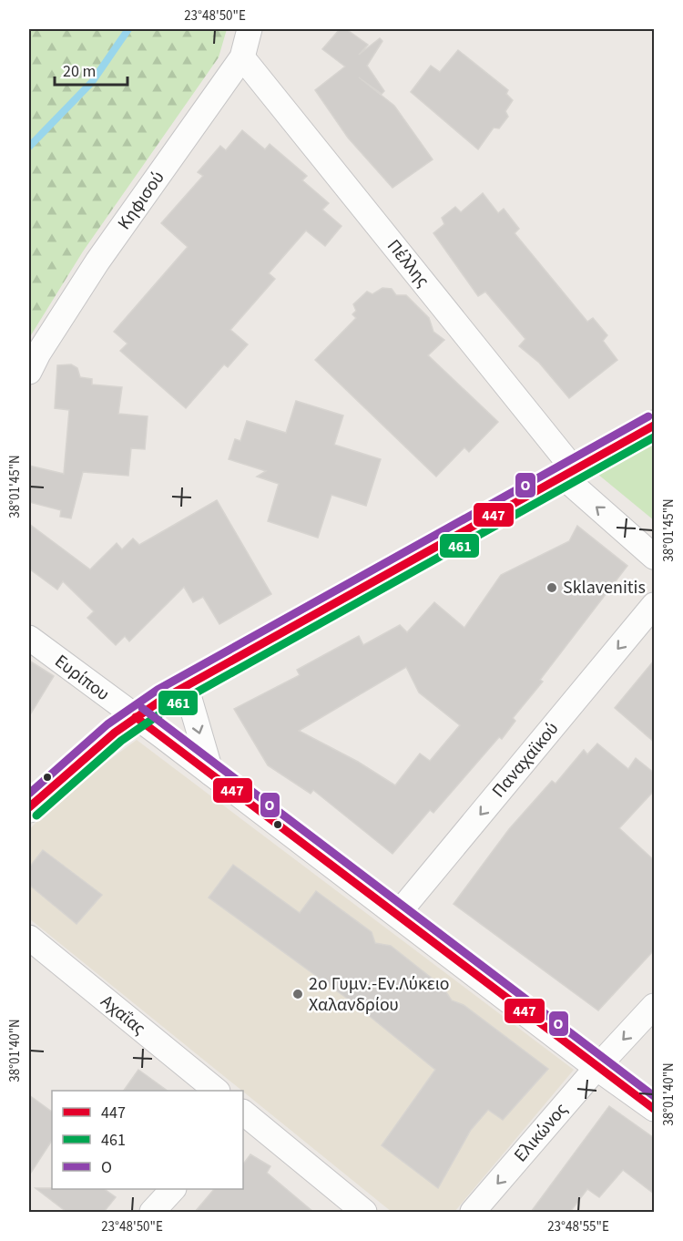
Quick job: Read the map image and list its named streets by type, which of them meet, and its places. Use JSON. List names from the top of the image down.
{
  "streets": {
    "street": [
      "Κηφισού",
      "Πέλλης",
      "Ευρίπου",
      "Παναχαϊκού",
      "Αχαΐας",
      "Ελικώνος"
    ]
  },
  "crossings": [
    ["Κηφισού", "Πέλλης"],
    ["Ευρίπου", "Παναχαϊκού"],
    ["Ευρίπου", "Ελικώνος"]
  ],
  "one_way": ["Παναχαϊκού", "Ελικώνος"],
  "places": ["Sklavenitis", "2ο Γυμν.-Εν.Λύκειο Χαλανδρίου"],
  "lines": ["transit line Ο", "transit line 447", "transit line 461"],
  "legend": ["447", "461", "Ο"],
  "scale_bar": "20 m",
  "coordinates": [
    "23°48'50\"E",
    "38°01'45\"N",
    "38°01'40\"N",
    "23°48'55\"E"
  ]
}
